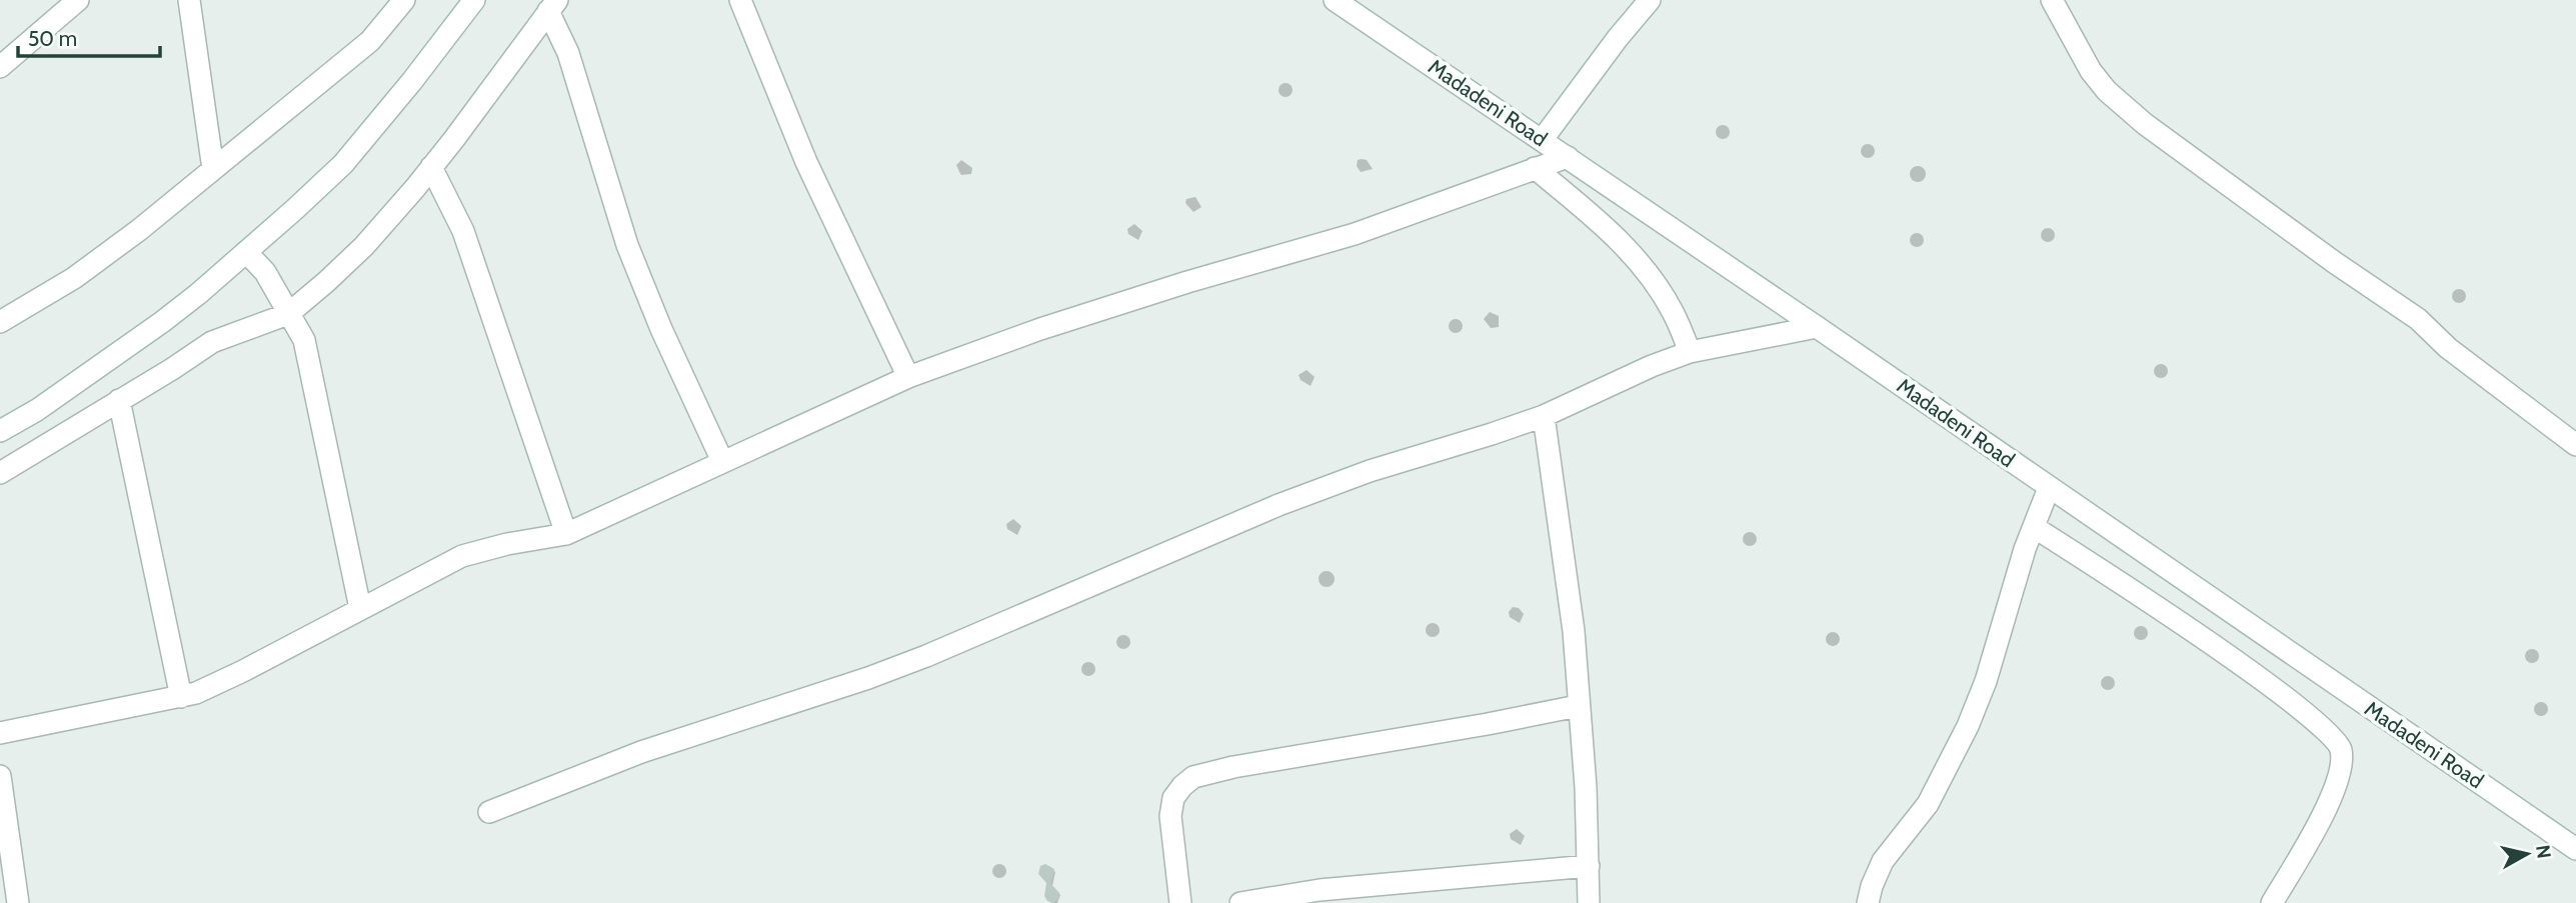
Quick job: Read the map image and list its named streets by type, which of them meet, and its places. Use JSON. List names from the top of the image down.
{
  "streets": {
    "street": ["Madadeni Road"]
  },
  "scale_bar": "50 m",
  "north": "right"
}
